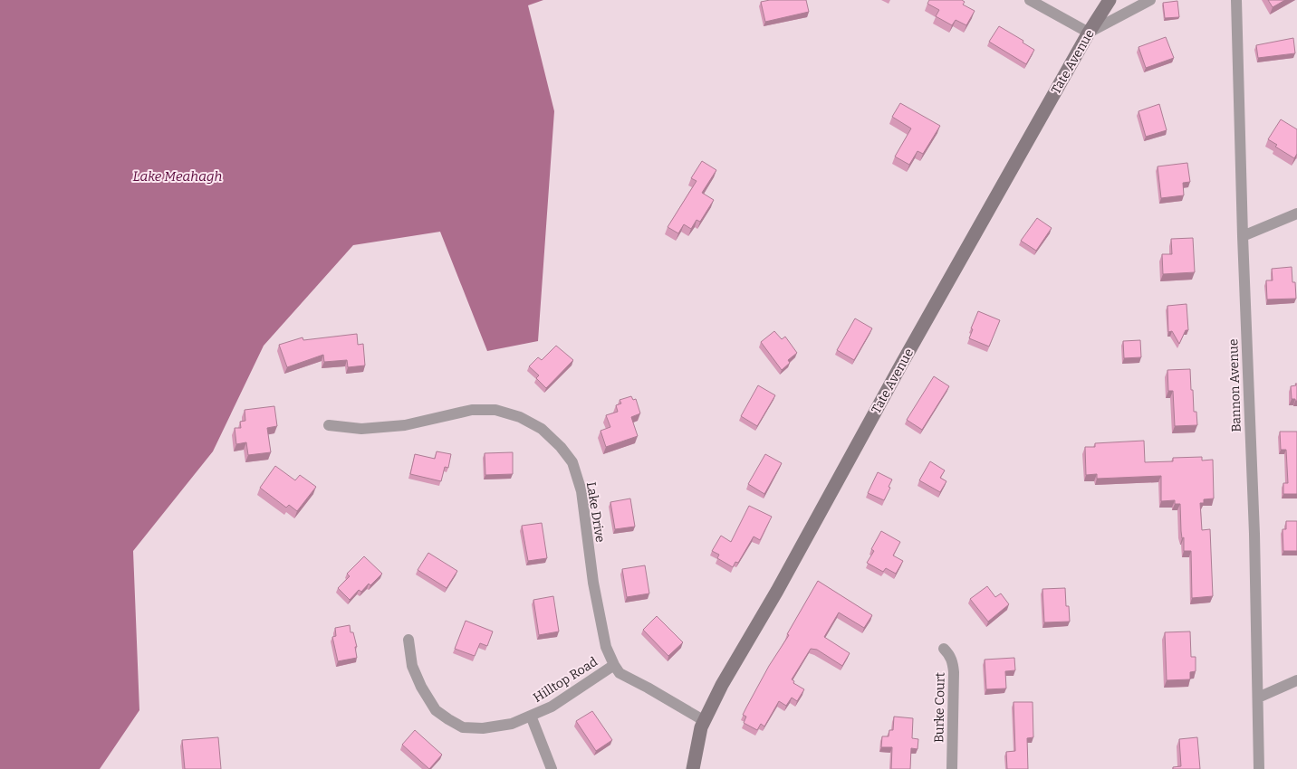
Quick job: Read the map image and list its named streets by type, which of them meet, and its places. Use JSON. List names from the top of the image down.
{
  "streets": {
    "street": [
      "Tate Avenue",
      "Bannon Avenue",
      "Lake Drive",
      "Hilltop Road",
      "Burke Court"
    ]
  },
  "crossings": [
    ["Tate Avenue", "Hilltop Road"],
    ["Lake Drive", "Hilltop Road"]
  ],
  "water": ["Lake Meahagh"]
}
